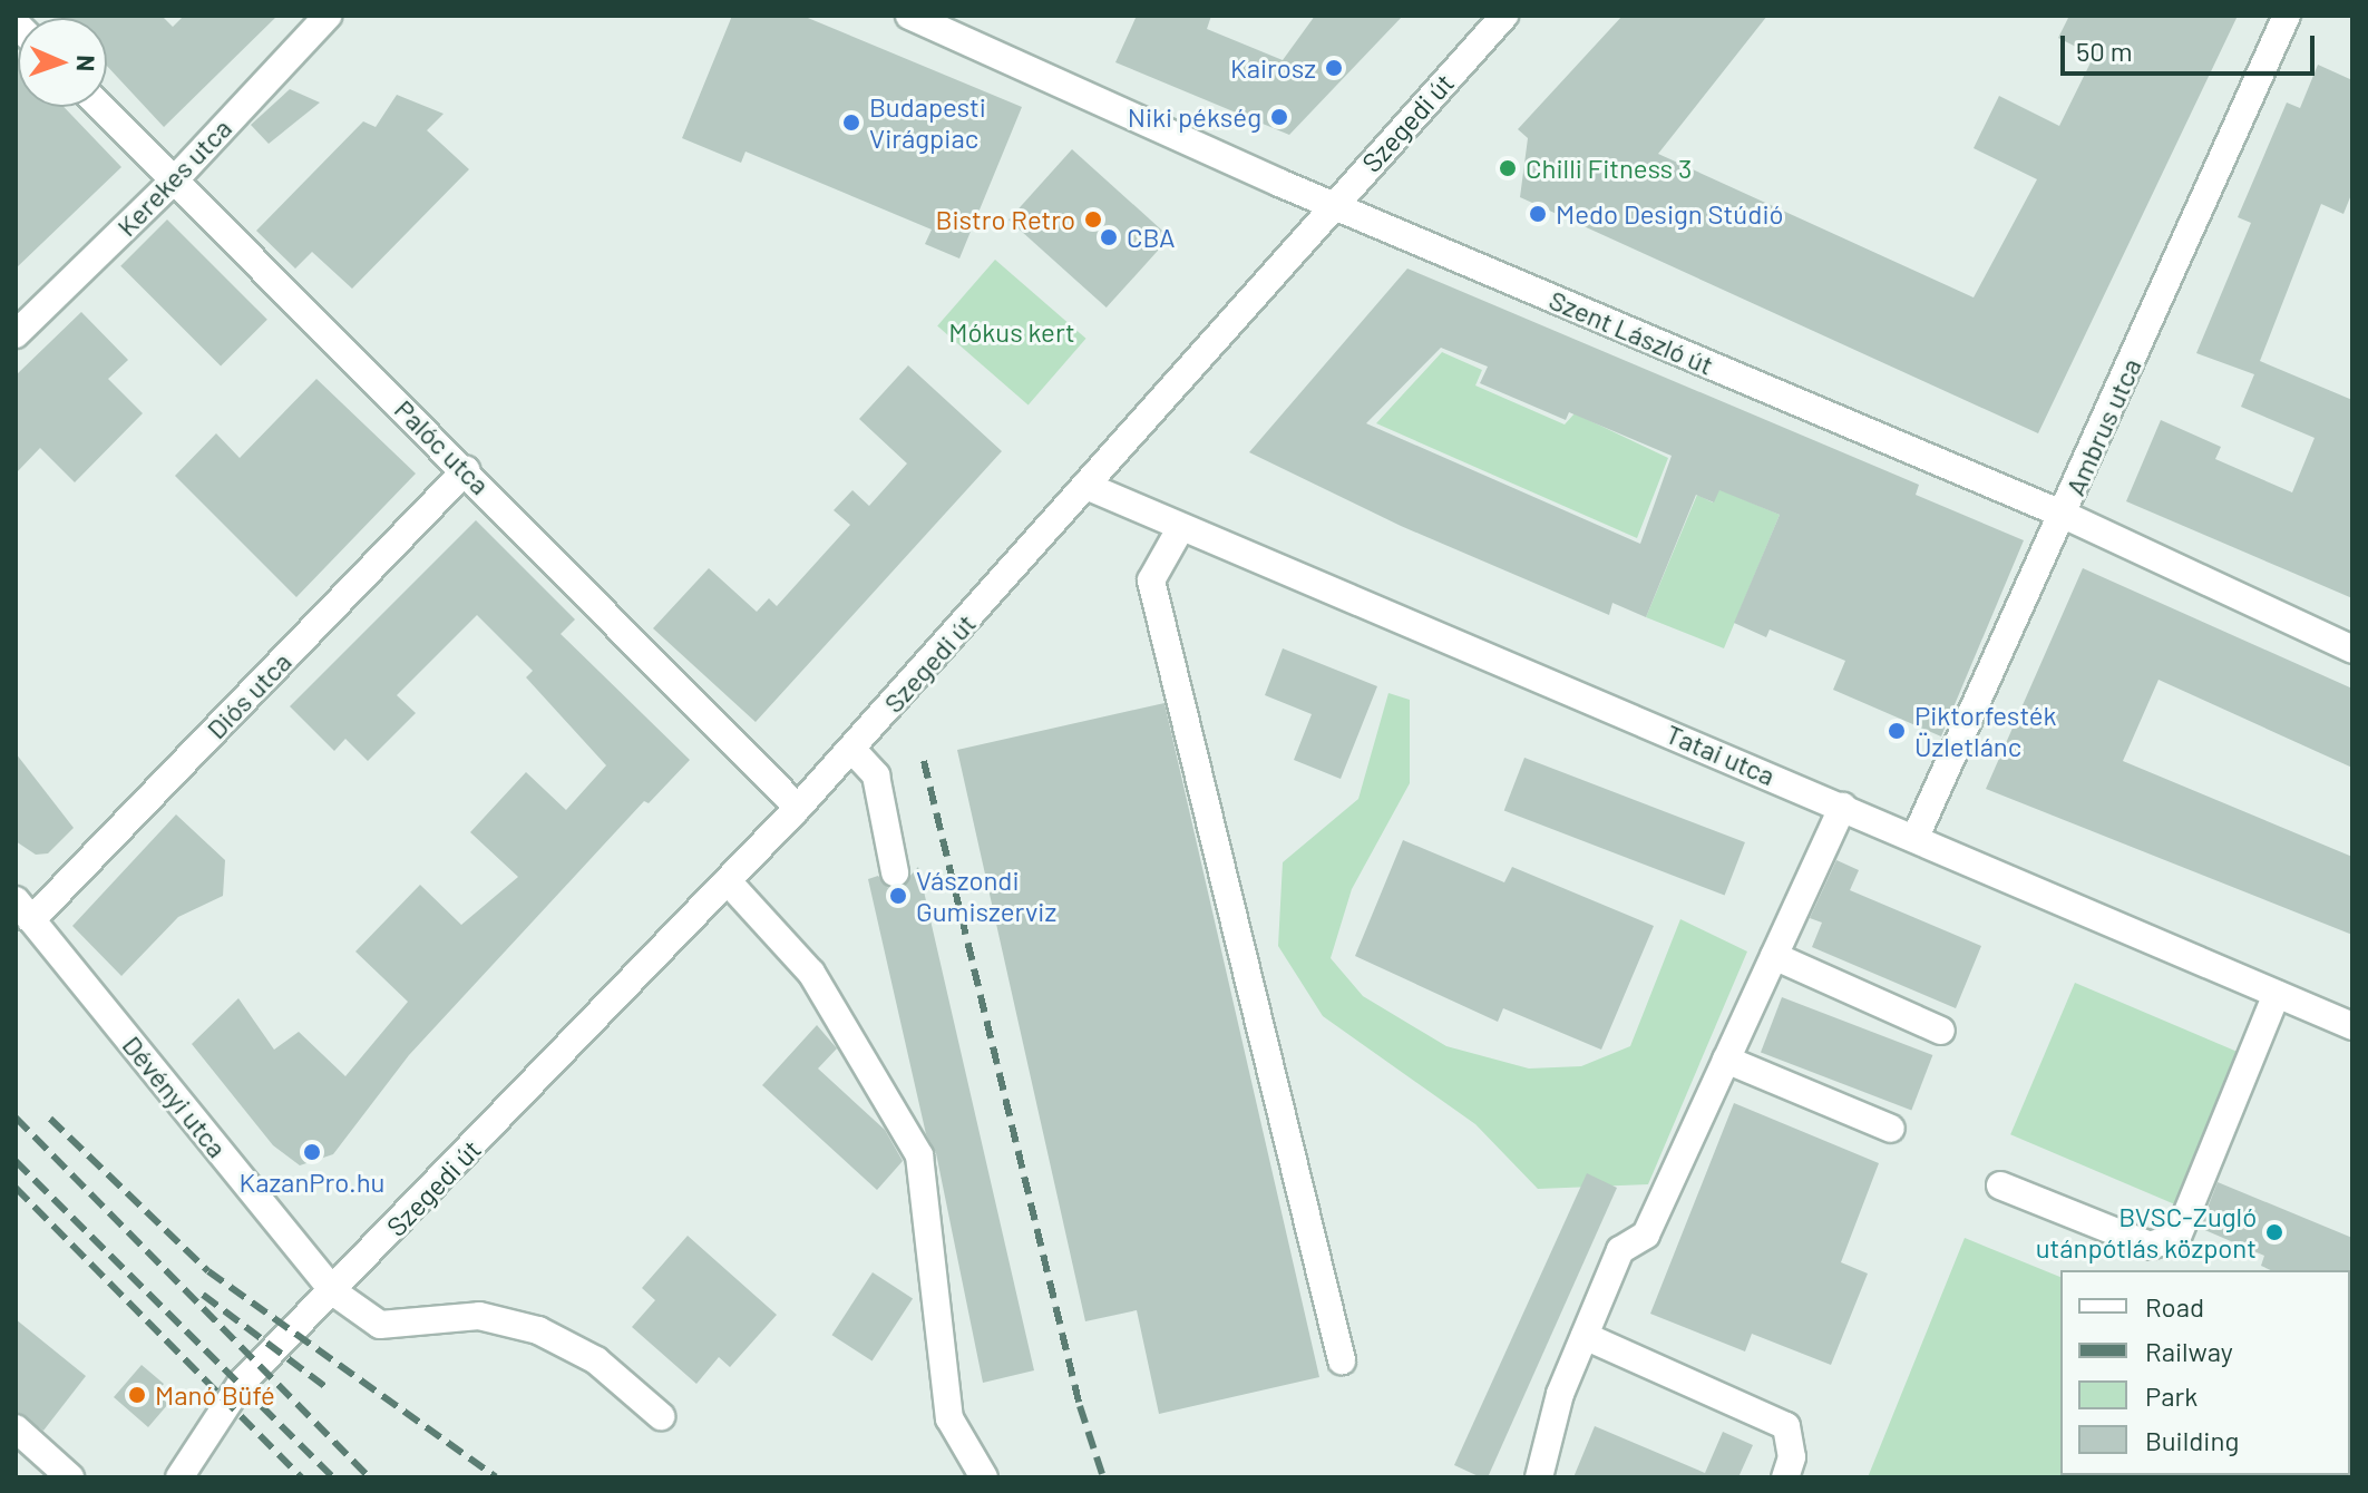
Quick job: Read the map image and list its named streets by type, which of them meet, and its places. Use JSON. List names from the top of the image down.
{
  "streets": {
    "street": [
      "Szegedi út",
      "Kerekes utca",
      "Szent László út",
      "Ambrus utca",
      "Palóc utca",
      "Diós utca",
      "Tatai utca",
      "Dévényi utca"
    ]
  },
  "crossings": [
    ["Szegedi út", "Szent László út"],
    ["Szegedi út", "Palóc utca"],
    ["Szegedi út", "Tatai utca"],
    ["Szegedi út", "Dévényi utca"],
    ["Kerekes utca", "Palóc utca"],
    ["Szent László út", "Ambrus utca"],
    ["Ambrus utca", "Tatai utca"],
    ["Palóc utca", "Diós utca"],
    ["Diós utca", "Dévényi utca"]
  ],
  "parks": ["Mókus kert"],
  "places": [
    "Kairosz",
    "Niki pékség",
    "Budapesti Virágpiac",
    "Chilli Fitness 3",
    "Medo Design Stúdió",
    "Bistro Retro",
    "CBA",
    "Piktorfesték Üzletlánc",
    "Vászondi Gumiszerviz",
    "KazanPro.hu",
    "BVSC-Zugló utánpótlás központ",
    "Manó Büfé"
  ],
  "legend": [
    "Road",
    "Railway",
    "Park",
    "Building"
  ],
  "scale_bar": "50 m",
  "north": "right"
}
